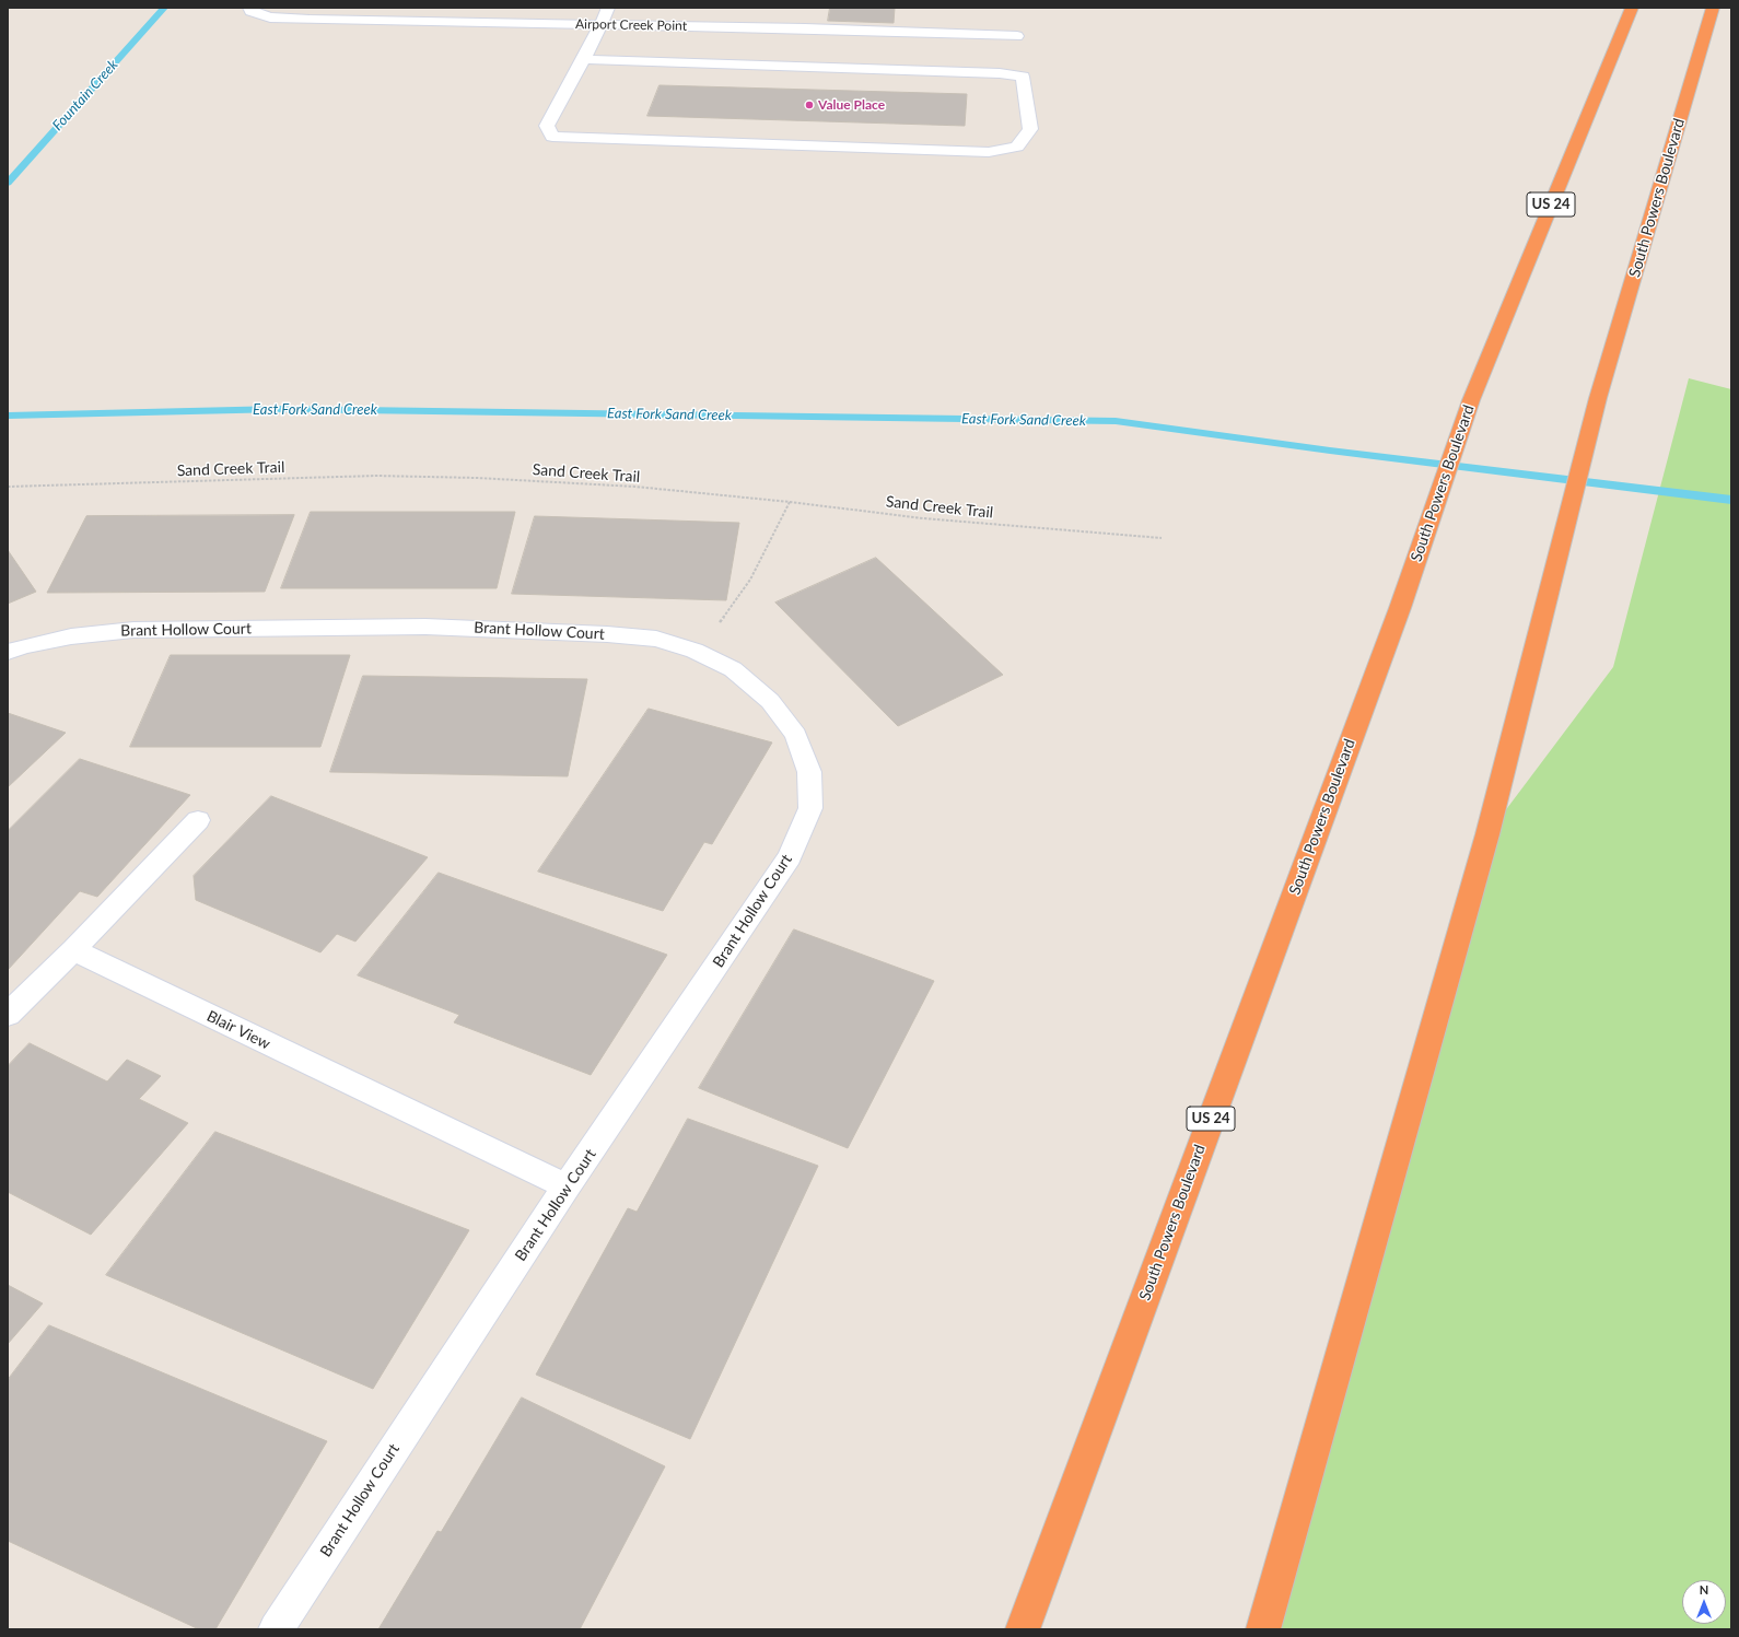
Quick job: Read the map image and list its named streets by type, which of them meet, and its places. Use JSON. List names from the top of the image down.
{
  "streets": {
    "highway": ["South Powers Boulevard", "US 24"],
    "street": ["Airport Creek Point", "Brant Hollow Court", "Blair View"],
    "path": ["Sand Creek Trail"]
  },
  "crossings": [
    ["Brant Hollow Court", "Blair View"]
  ],
  "water": ["Fountain Creek", "East Fork Sand Creek"],
  "places": ["Value Place"],
  "north": "top"
}
